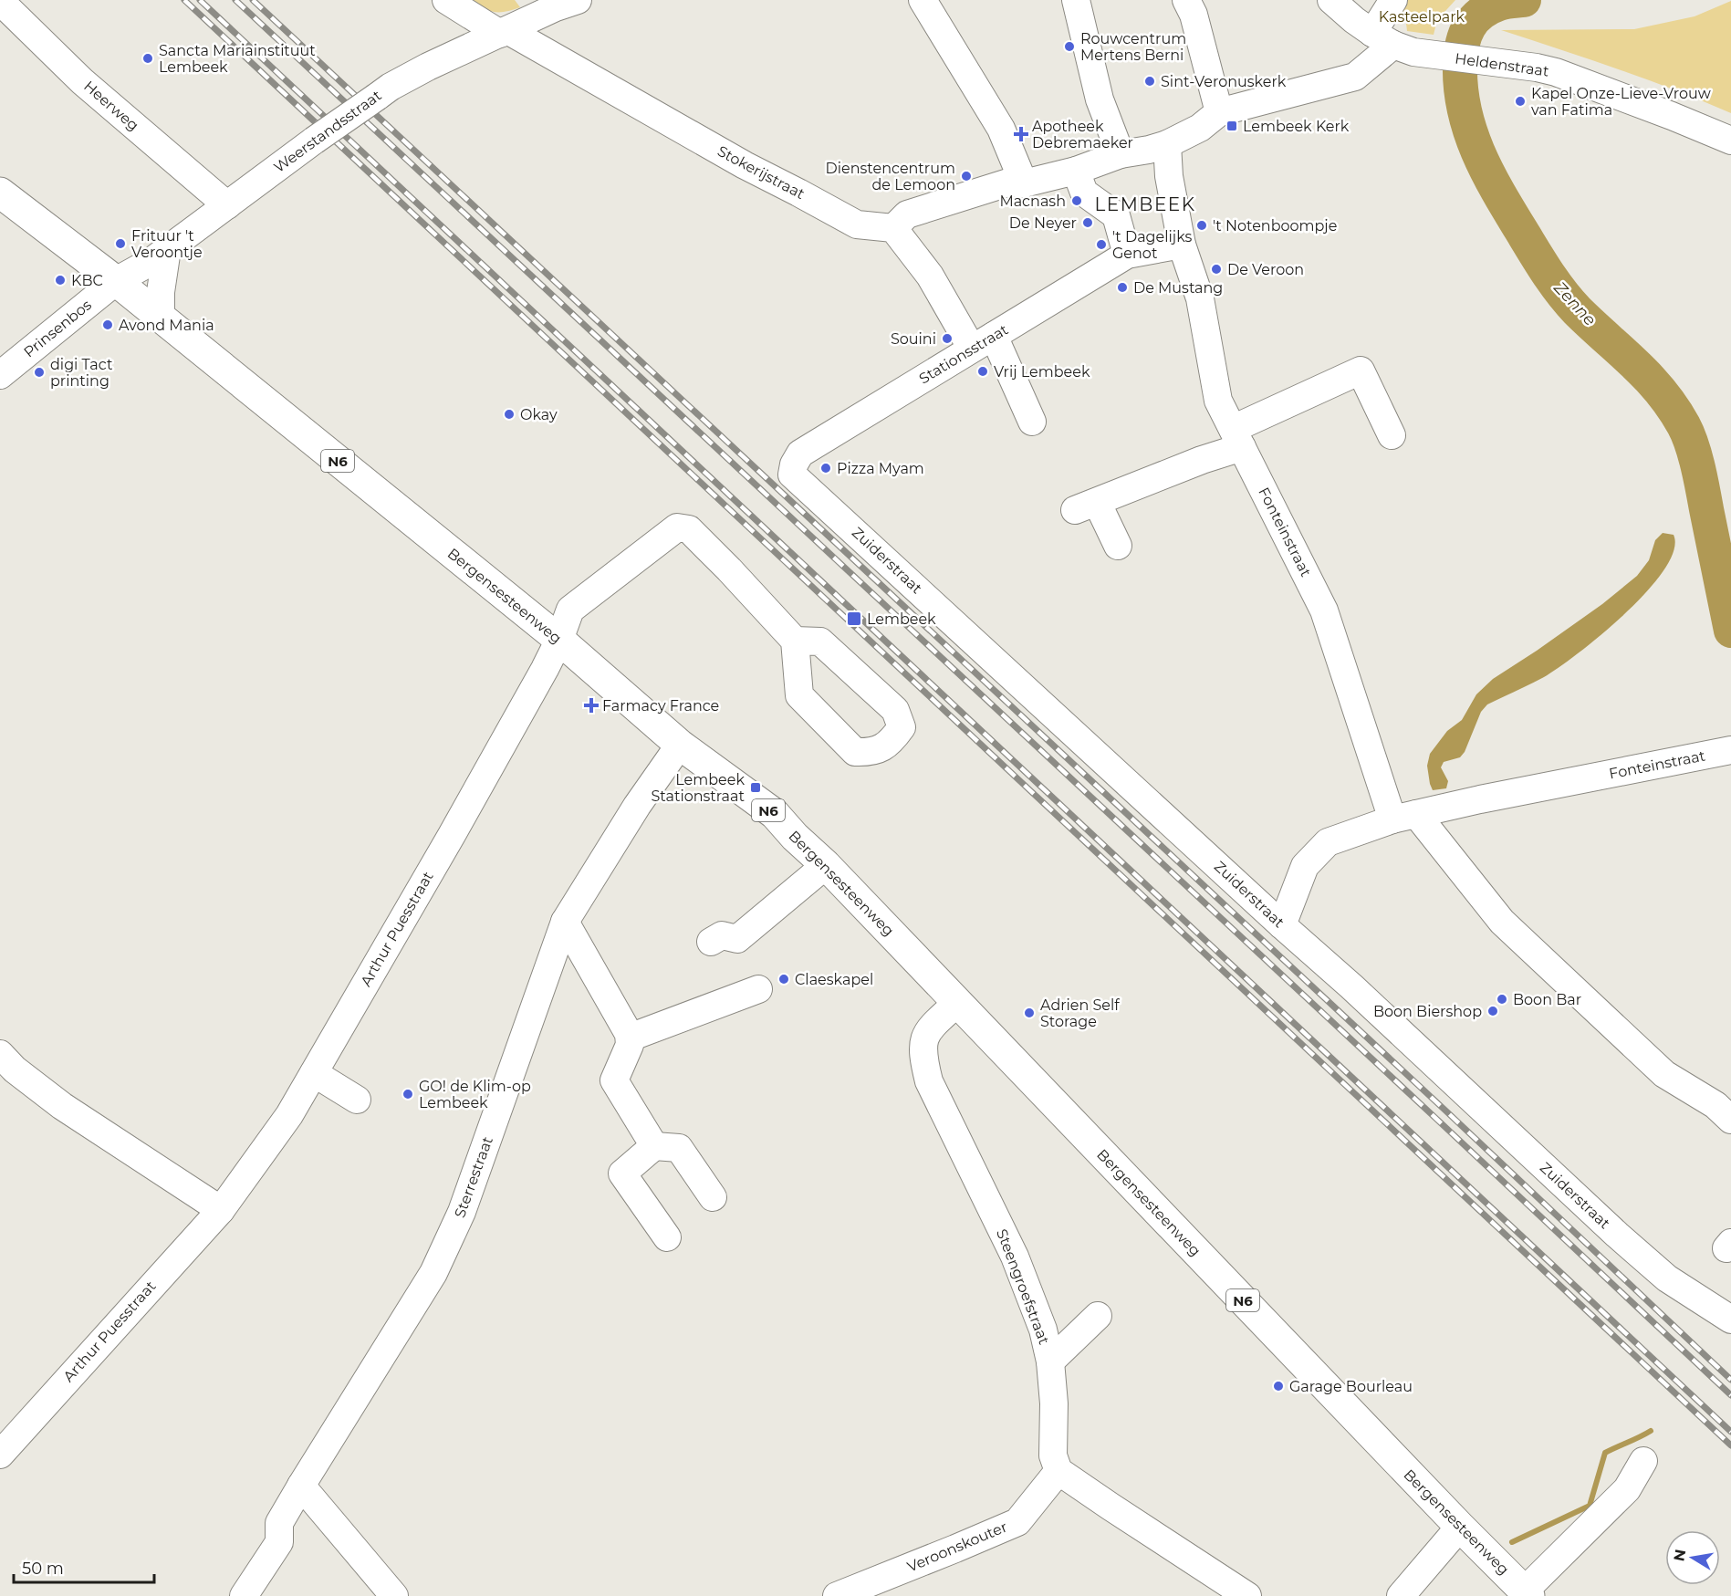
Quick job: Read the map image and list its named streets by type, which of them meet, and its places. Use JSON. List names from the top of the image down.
{
  "streets": {
    "main road": ["N6", "Bergensesteenweg"],
    "street": [
      "Heldenstraat",
      "Heerweg",
      "Weerstandsstraat",
      "Stokerijstraat",
      "Prinsenbos",
      "Stationsstraat",
      "Fonteinstraat",
      "Zuiderstraat",
      "Arthur Puesstraat",
      "Sterrestraat",
      "Steengroefstraat",
      "Veroonskouter"
    ]
  },
  "crossings": [
    ["Heerweg", "Weerstandsstraat"],
    ["Weerstandsstraat", "Stokerijstraat"],
    ["Weerstandsstraat", "Prinsenbos"],
    ["Weerstandsstraat", "Bergensesteenweg"],
    ["Prinsenbos", "Bergensesteenweg"],
    ["Stationsstraat", "Zuiderstraat"],
    ["Fonteinstraat", "Zuiderstraat"],
    ["Bergensesteenweg", "Arthur Puesstraat"],
    ["Bergensesteenweg", "Sterrestraat"],
    ["Bergensesteenweg", "Steengroefstraat"],
    ["Steengroefstraat", "Veroonskouter"]
  ],
  "districts": ["LEMBEEK"],
  "water": ["Zenne"],
  "parks": ["Kasteelpark"],
  "places": {
    "other": [
      "Rouwcentrum Mertens Berni",
      "Sancta Mariainstituut Lembeek",
      "Sint-Veronuskerk",
      "Kapel Onze-Lieve-Vrouw van Fatima",
      "Dienstencentrum de Lemoon",
      "Macnash",
      "De Neyer",
      "'t Notenboompje",
      "Frituur 't Veroontje",
      "'t Dagelijks Genot",
      "De Veroon",
      "KBC",
      "De Mustang",
      "Avond Mania",
      "Souini",
      "Vrij Lembeek",
      "digi Tact printing",
      "Okay",
      "Pizza Myam",
      "Claeskapel",
      "Boon Bar",
      "Boon Biershop",
      "Adrien Self Storage",
      "GO! de Klim-op Lembeek",
      "Garage Bourleau"
    ],
    "transit": ["Lembeek Kerk", "Lembeek", "Lembeek Stationstraat"],
    "health": ["Apotheek Debremaeker", "Farmacy France"]
  },
  "scale_bar": "50 m",
  "north": "left"
}
